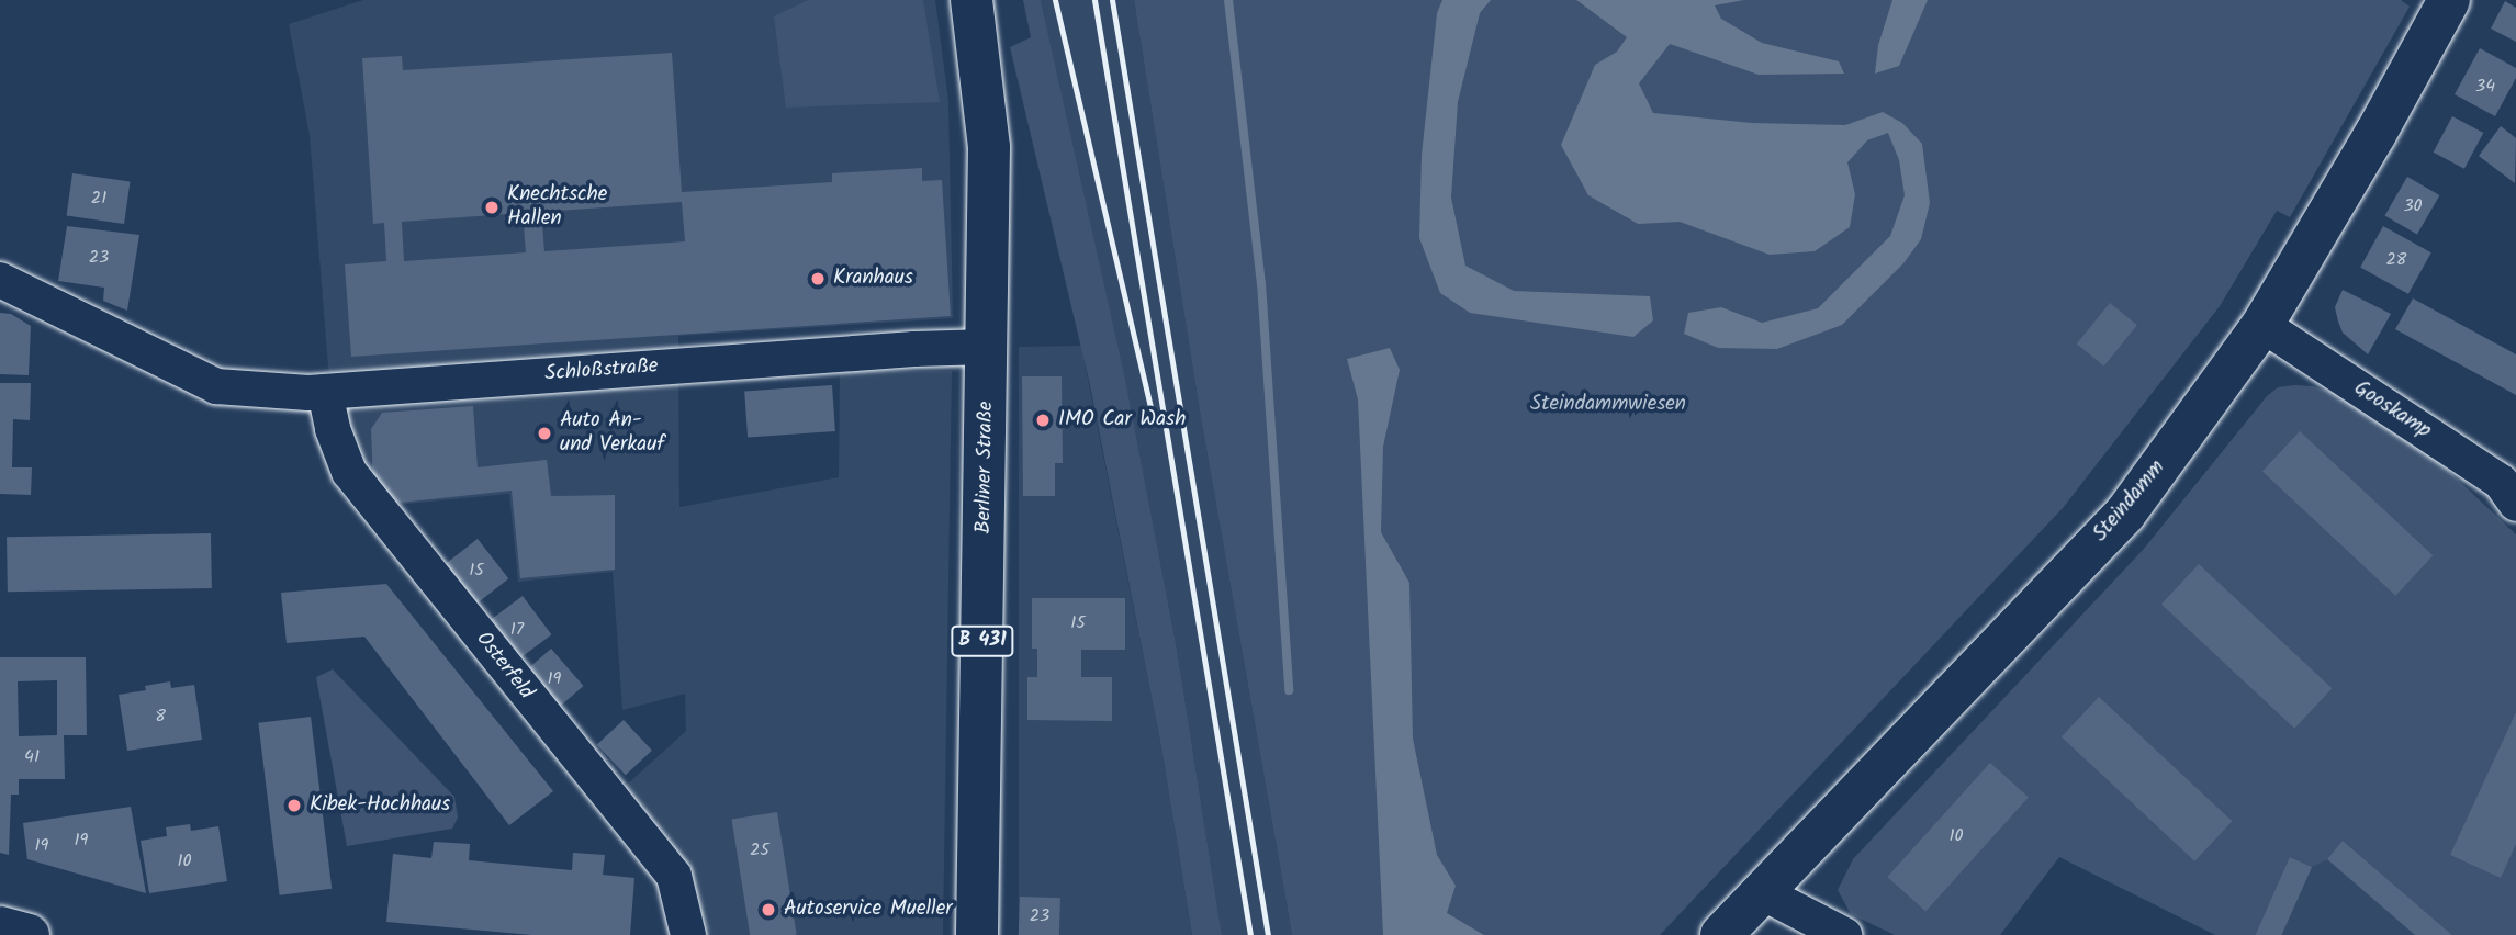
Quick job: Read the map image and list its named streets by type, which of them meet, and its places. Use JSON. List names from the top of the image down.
{
  "streets": {
    "street": [
      "Schloßstraße",
      "Gooskamp",
      "Berliner Straße",
      "Steindamm",
      "B 431",
      "Osterfeld"
    ]
  },
  "crossings": [
    ["Schloßstraße", "Berliner Straße"],
    ["Schloßstraße", "Osterfeld"],
    ["Gooskamp", "Steindamm"]
  ],
  "parks": ["Steindammwiesen"],
  "places": [
    "Knechtsche Hallen",
    "Kranhaus",
    "IMO Car Wash",
    "Auto An- und Verkauf",
    "Kibek-Hochhaus",
    "Autoservice Mueller"
  ],
  "house_numbers": [
    "34",
    "21",
    "30",
    "23",
    "28",
    "15",
    "15",
    "17",
    "19",
    "8",
    "41",
    "10",
    "19",
    "19",
    "25",
    "10",
    "23"
  ]
}
